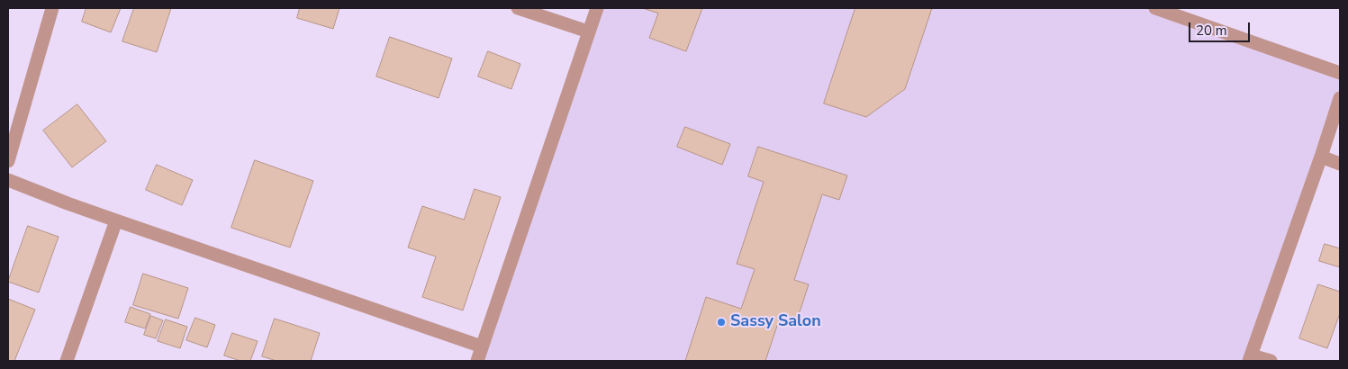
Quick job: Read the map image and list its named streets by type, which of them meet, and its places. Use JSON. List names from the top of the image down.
{
  "places": ["Sassy Salon"],
  "scale_bar": "20 m"
}
